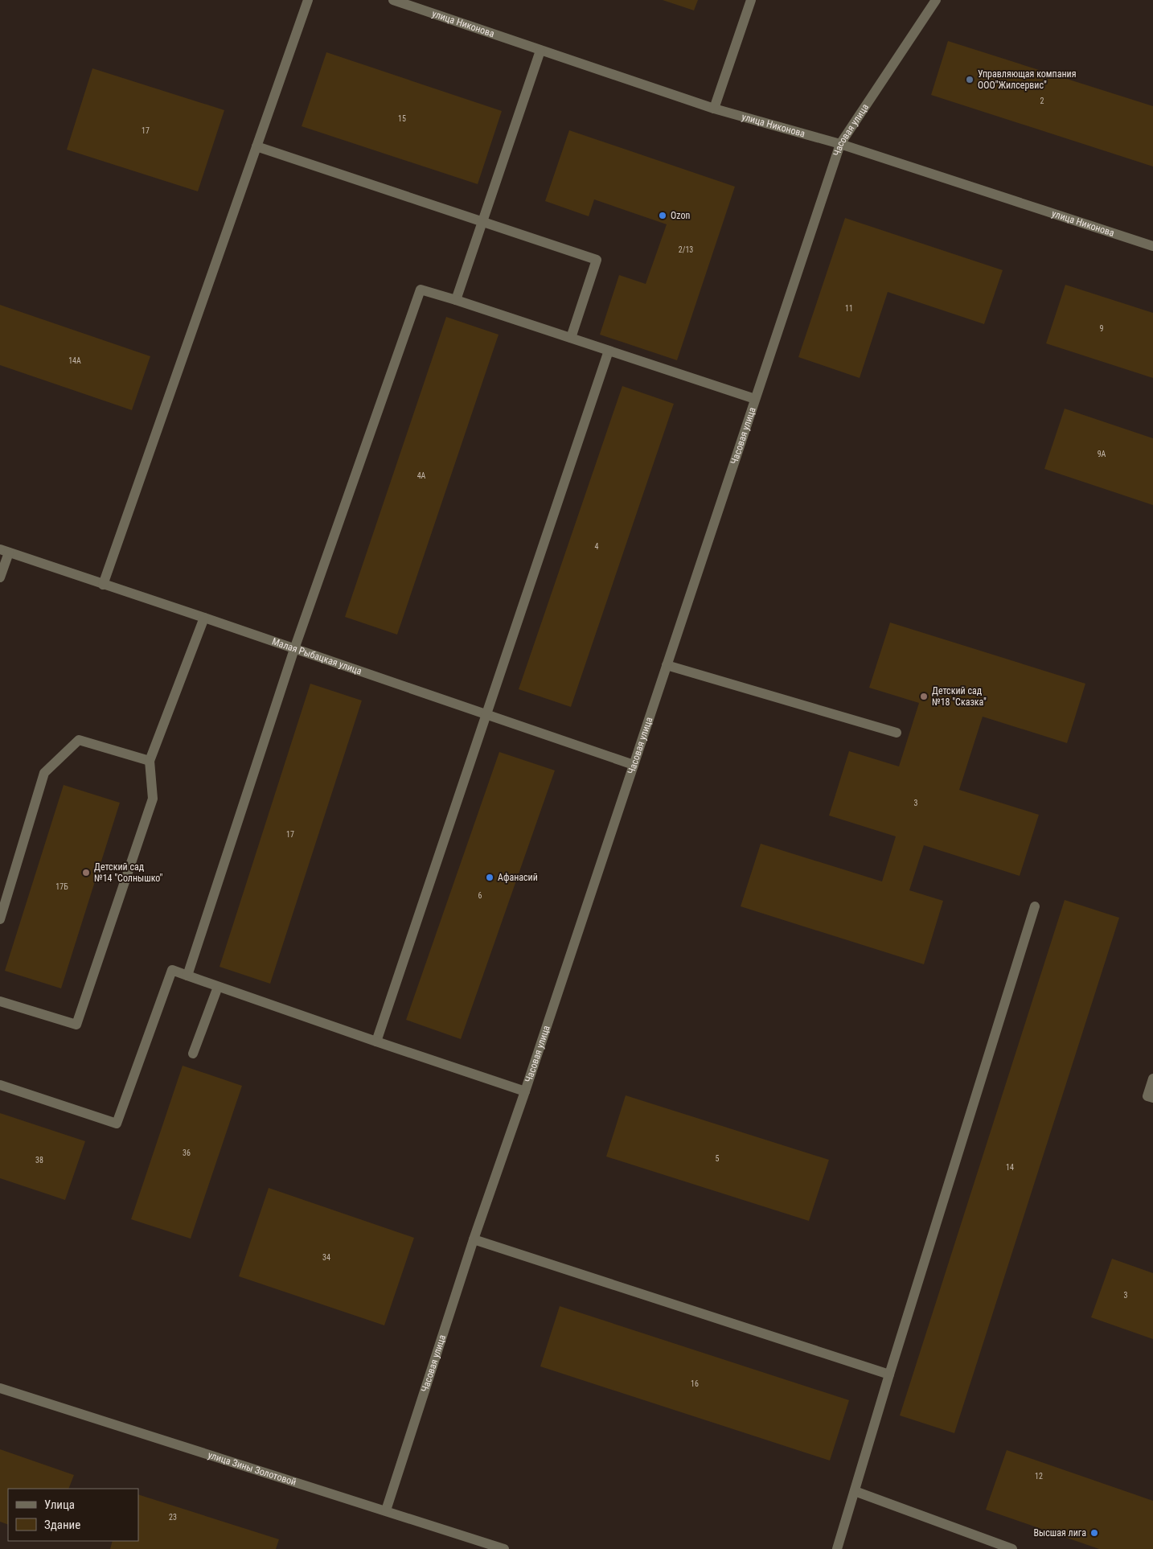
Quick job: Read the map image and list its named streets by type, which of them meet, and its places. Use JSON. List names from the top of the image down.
{
  "streets": {
    "street": [
      "улица Никонова",
      "Часовая улица",
      "Малая Рыбацкая улица",
      "улица Зины Золотовой"
    ]
  },
  "crossings": [
    ["улица Никонова", "Часовая улица"],
    ["Часовая улица", "Малая Рыбацкая улица"],
    ["Часовая улица", "улица Зины Золотовой"]
  ],
  "places": [
    "Управляющая компания ООО\"Жилсервис\"",
    "Ozon",
    "Детский сад №18 \"Сказка\"",
    "Детский сад №14 \"Солнышко\"",
    "Афанасий",
    "Высшая лига"
  ],
  "house_numbers": [
    "2",
    "15",
    "17",
    "2/13",
    "11",
    "9",
    "14А",
    "9А",
    "4А",
    "4",
    "3",
    "17",
    "17Б",
    "6",
    "36",
    "5",
    "38",
    "14",
    "34",
    "3",
    "16",
    "12",
    "23"
  ],
  "legend": ["Улица", "Здание"]
}
